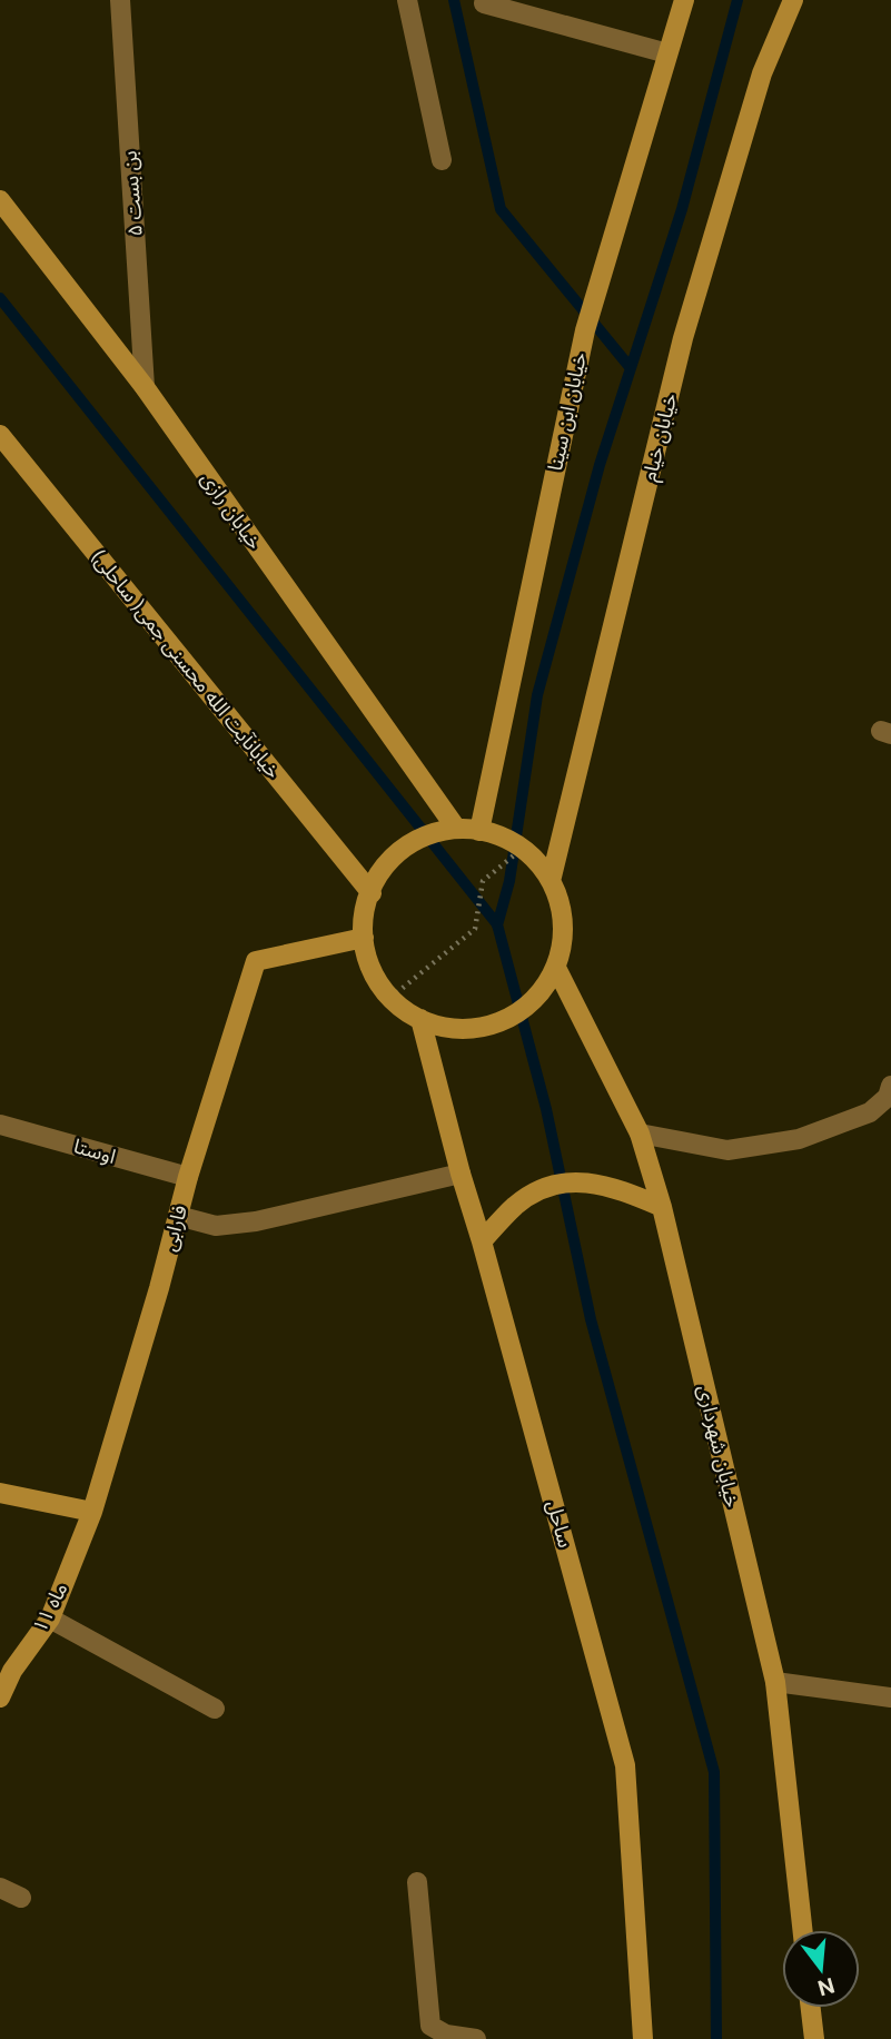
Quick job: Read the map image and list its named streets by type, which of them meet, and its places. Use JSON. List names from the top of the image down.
{
  "streets": {
    "main road": [
      "خیابان ابن سینا",
      "خیابان خیام",
      "خیابان رازی",
      "خیابانآیت الله محسنی جمی( ساحلی)",
      "فارابی",
      "خیابان شهرداری",
      "ساحل",
      "ماه ۱۱"
    ],
    "street": ["بن بست ۵", "اوستا"]
  },
  "crossings": [
    ["بن بست ۵", "خیابان رازی"],
    ["اوستا", "فارابی"],
    ["فارابی", "ماه ۱۱"]
  ],
  "north": "bottom"
}
